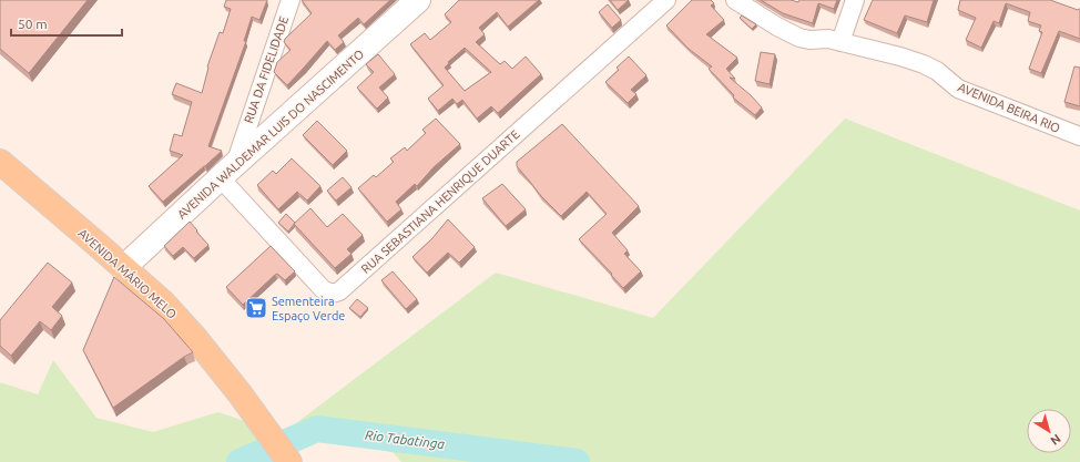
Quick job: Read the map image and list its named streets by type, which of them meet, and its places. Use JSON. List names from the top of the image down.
{
  "streets": {
    "main road": ["AVENIDA WALDEMAR LUIS DO NASCIMENTO", "AVENIDA MÁRIO MELO"],
    "street": ["RUA DA FIDELIDADE", "AVENIDA BEIRA RIO", "RUA SEBASTIANA HENRIQUE DUARTE"]
  },
  "crossings": [
    ["RUA DA FIDELIDADE", "AVENIDA WALDEMAR LUIS DO NASCIMENTO"],
    ["RUA DA FIDELIDADE", "RUA SEBASTIANA HENRIQUE DUARTE"],
    ["AVENIDA WALDEMAR LUIS DO NASCIMENTO", "RUA SEBASTIANA HENRIQUE DUARTE"],
    ["AVENIDA WALDEMAR LUIS DO NASCIMENTO", "AVENIDA MÁRIO MELO"]
  ],
  "water": ["Rio Tabatinga"],
  "places": {
    "supermarket": ["Sementeira Espaço Verde"]
  },
  "scale_bar": "50 m",
  "north": "bottom right"
}
